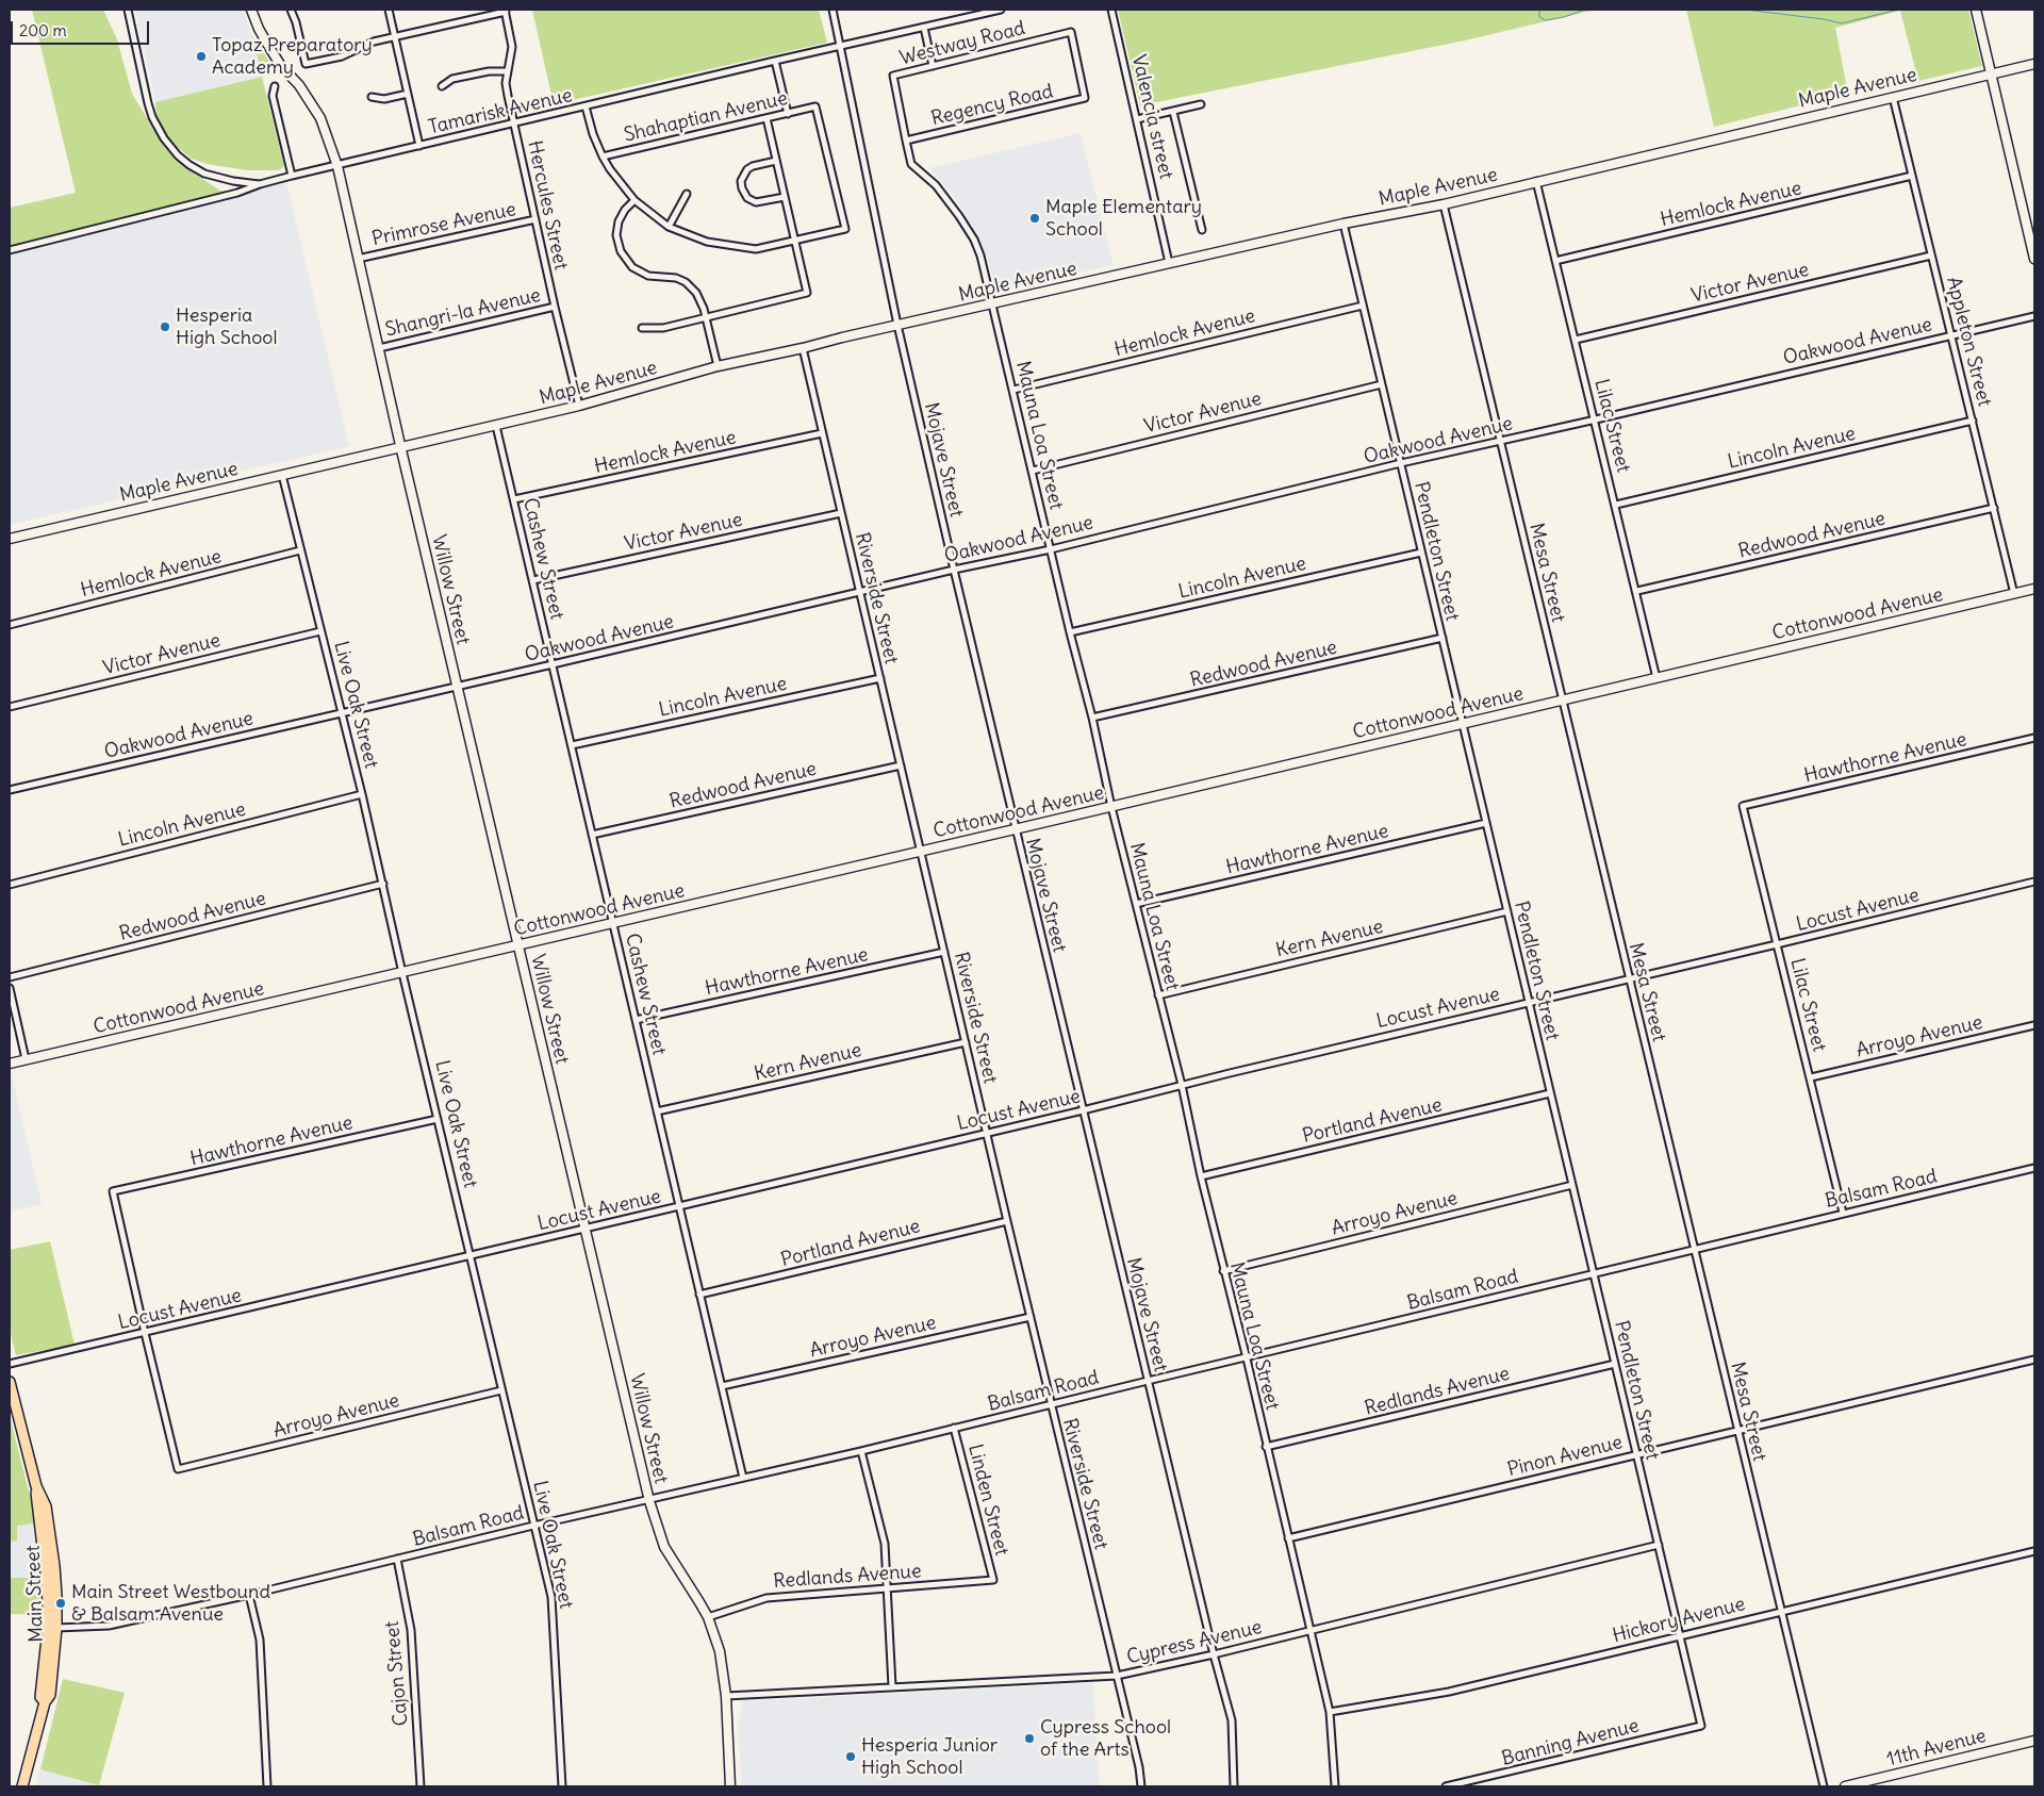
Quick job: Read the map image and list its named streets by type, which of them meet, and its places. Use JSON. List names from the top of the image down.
{
  "streets": {
    "main road": ["Main Street"],
    "street": [
      "Westway Road",
      "Maple Avenue",
      "Regency Road",
      "Tamarisk Avenue",
      "Shahaptian Avenue",
      "Valencia street",
      "Hemlock Avenue",
      "Hercules Street",
      "Primrose Avenue",
      "Victor Avenue",
      "Shangri-la Avenue",
      "Oakwood Avenue",
      "Appleton Street",
      "Lilac Street",
      "Mauna Loa Street",
      "Lincoln Avenue",
      "Mojave Street",
      "Redwood Avenue",
      "Pendleton Street",
      "Cashew Street",
      "Mesa Street",
      "Willow Street",
      "Riverside Street",
      "Cottonwood Avenue",
      "Live Oak Street",
      "Hawthorne Avenue",
      "Locust Avenue",
      "Kern Avenue",
      "Arroyo Avenue",
      "Portland Avenue",
      "Balsam Road",
      "Redlands Avenue",
      "Pinon Avenue",
      "Linden Street",
      "Hickory Avenue",
      "Cypress Avenue",
      "Cajon Street",
      "Banning Avenue",
      "11th Avenue"
    ]
  },
  "crossings": [
    ["Westway Road", "Regency Road"],
    ["Westway Road", "Mauna Loa Street"],
    ["Maple Avenue", "Valencia street"],
    ["Maple Avenue", "Hercules Street"],
    ["Maple Avenue", "Appleton Street"],
    ["Maple Avenue", "Lilac Street"],
    ["Maple Avenue", "Mauna Loa Street"],
    ["Maple Avenue", "Mojave Street"],
    ["Maple Avenue", "Pendleton Street"],
    ["Maple Avenue", "Cashew Street"],
    ["Maple Avenue", "Mesa Street"],
    ["Maple Avenue", "Willow Street"],
    ["Maple Avenue", "Riverside Street"],
    ["Maple Avenue", "Live Oak Street"],
    ["Regency Road", "Mauna Loa Street"],
    ["Tamarisk Avenue", "Hercules Street"],
    ["Tamarisk Avenue", "Mojave Street"],
    ["Tamarisk Avenue", "Willow Street"],
    ["Hemlock Avenue", "Appleton Street"],
    ["Hemlock Avenue", "Lilac Street"],
    ["Hemlock Avenue", "Mauna Loa Street"],
    ["Hemlock Avenue", "Pendleton Street"],
    ["Hemlock Avenue", "Cashew Street"],
    ["Hemlock Avenue", "Riverside Street"],
    ["Hemlock Avenue", "Live Oak Street"],
    ["Hercules Street", "Primrose Avenue"],
    ["Hercules Street", "Shangri-la Avenue"],
    ["Primrose Avenue", "Willow Street"],
    ["Victor Avenue", "Appleton Street"],
    ["Victor Avenue", "Lilac Street"],
    ["Victor Avenue", "Mauna Loa Street"],
    ["Victor Avenue", "Pendleton Street"],
    ["Victor Avenue", "Cashew Street"],
    ["Victor Avenue", "Riverside Street"],
    ["Victor Avenue", "Live Oak Street"],
    ["Shangri-la Avenue", "Willow Street"],
    ["Oakwood Avenue", "Appleton Street"],
    ["Oakwood Avenue", "Lilac Street"],
    ["Oakwood Avenue", "Mauna Loa Street"],
    ["Oakwood Avenue", "Mojave Street"],
    ["Oakwood Avenue", "Pendleton Street"],
    ["Oakwood Avenue", "Cashew Street"],
    ["Oakwood Avenue", "Mesa Street"],
    ["Oakwood Avenue", "Willow Street"],
    ["Oakwood Avenue", "Riverside Street"],
    ["Oakwood Avenue", "Live Oak Street"],
    ["Appleton Street", "Lincoln Avenue"],
    ["Appleton Street", "Redwood Avenue"],
    ["Appleton Street", "Cottonwood Avenue"],
    ["Lilac Street", "Lincoln Avenue"],
    ["Lilac Street", "Redwood Avenue"],
    ["Lilac Street", "Cottonwood Avenue"],
    ["Lilac Street", "Hawthorne Avenue"],
    ["Lilac Street", "Locust Avenue"],
    ["Lilac Street", "Arroyo Avenue"],
    ["Lilac Street", "Balsam Road"],
    ["Mauna Loa Street", "Lincoln Avenue"],
    ["Mauna Loa Street", "Redwood Avenue"],
    ["Mauna Loa Street", "Cottonwood Avenue"],
    ["Mauna Loa Street", "Hawthorne Avenue"],
    ["Mauna Loa Street", "Locust Avenue"],
    ["Mauna Loa Street", "Kern Avenue"],
    ["Mauna Loa Street", "Arroyo Avenue"],
    ["Mauna Loa Street", "Portland Avenue"],
    ["Mauna Loa Street", "Balsam Road"],
    ["Mauna Loa Street", "Redlands Avenue"],
    ["Mauna Loa Street", "Pinon Avenue"],
    ["Mauna Loa Street", "Hickory Avenue"],
    ["Mauna Loa Street", "Cypress Avenue"],
    ["Lincoln Avenue", "Pendleton Street"],
    ["Lincoln Avenue", "Cashew Street"],
    ["Lincoln Avenue", "Riverside Street"],
    ["Lincoln Avenue", "Live Oak Street"],
    ["Mojave Street", "Cottonwood Avenue"],
    ["Mojave Street", "Locust Avenue"],
    ["Mojave Street", "Balsam Road"],
    ["Mojave Street", "Cypress Avenue"],
    ["Redwood Avenue", "Pendleton Street"],
    ["Redwood Avenue", "Cashew Street"],
    ["Redwood Avenue", "Riverside Street"],
    ["Redwood Avenue", "Live Oak Street"],
    ["Pendleton Street", "Cottonwood Avenue"],
    ["Pendleton Street", "Hawthorne Avenue"],
    ["Pendleton Street", "Locust Avenue"],
    ["Pendleton Street", "Kern Avenue"],
    ["Pendleton Street", "Arroyo Avenue"],
    ["Pendleton Street", "Portland Avenue"],
    ["Pendleton Street", "Balsam Road"],
    ["Pendleton Street", "Redlands Avenue"],
    ["Pendleton Street", "Pinon Avenue"],
    ["Pendleton Street", "Hickory Avenue"],
    ["Pendleton Street", "Cypress Avenue"],
    ["Pendleton Street", "Banning Avenue"],
    ["Cashew Street", "Cottonwood Avenue"],
    ["Cashew Street", "Hawthorne Avenue"],
    ["Cashew Street", "Locust Avenue"],
    ["Cashew Street", "Kern Avenue"],
    ["Cashew Street", "Arroyo Avenue"],
    ["Cashew Street", "Portland Avenue"],
    ["Cashew Street", "Balsam Road"],
    ["Mesa Street", "Cottonwood Avenue"],
    ["Mesa Street", "Locust Avenue"],
    ["Mesa Street", "Balsam Road"],
    ["Mesa Street", "Pinon Avenue"],
    ["Mesa Street", "Hickory Avenue"],
    ["Willow Street", "Cottonwood Avenue"],
    ["Willow Street", "Locust Avenue"],
    ["Willow Street", "Balsam Road"],
    ["Willow Street", "Redlands Avenue"],
    ["Willow Street", "Cypress Avenue"],
    ["Riverside Street", "Cottonwood Avenue"],
    ["Riverside Street", "Hawthorne Avenue"],
    ["Riverside Street", "Locust Avenue"],
    ["Riverside Street", "Kern Avenue"],
    ["Riverside Street", "Arroyo Avenue"],
    ["Riverside Street", "Portland Avenue"],
    ["Riverside Street", "Balsam Road"],
    ["Riverside Street", "Cypress Avenue"],
    ["Cottonwood Avenue", "Live Oak Street"],
    ["Live Oak Street", "Hawthorne Avenue"],
    ["Live Oak Street", "Locust Avenue"],
    ["Live Oak Street", "Arroyo Avenue"],
    ["Live Oak Street", "Balsam Road"],
    ["Hawthorne Avenue", "Locust Avenue"],
    ["Hawthorne Avenue", "Arroyo Avenue"],
    ["Locust Avenue", "Arroyo Avenue"],
    ["Balsam Road", "Linden Street"],
    ["Balsam Road", "Main Street"],
    ["Balsam Road", "Cajon Street"],
    ["Redlands Avenue", "Linden Street"]
  ],
  "places": [
    "Topaz Preparatory Academy",
    "Maple Elementary School",
    "Hesperia High School",
    "Main Street Westbound & Balsam Avenue",
    "Cypress School of the Arts",
    "Hesperia Junior High School"
  ],
  "scale_bar": "200 m"
}
